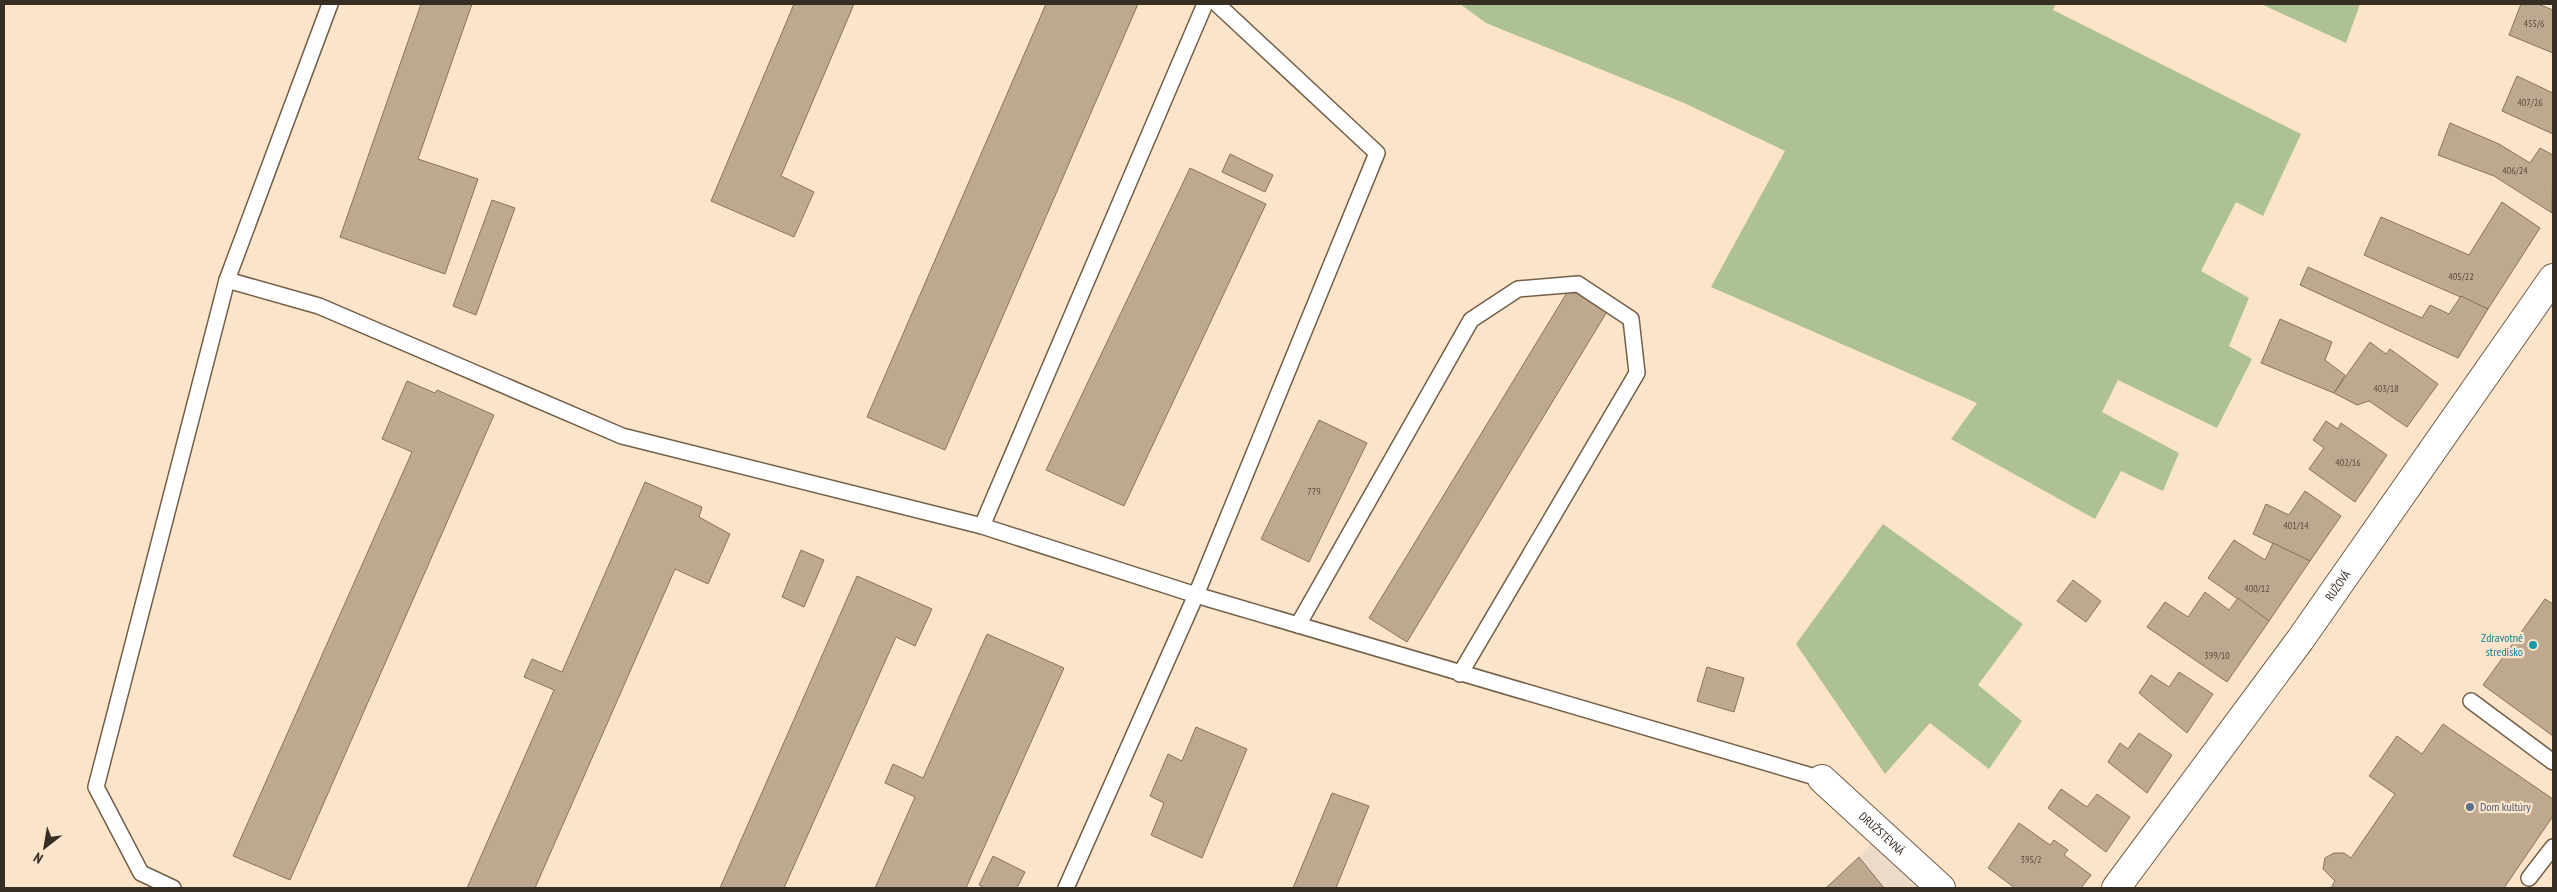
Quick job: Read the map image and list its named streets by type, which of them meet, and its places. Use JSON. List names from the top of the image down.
{
  "streets": {
    "street": ["RUŽOVÁ", "DRUŽSTEVNÁ"]
  },
  "places": ["Zdravotné stredisko", "Dom kultúry"],
  "house_numbers": [
    "455/6",
    "407/26",
    "406/24",
    "405/22",
    "403/18",
    "402/16",
    "779",
    "401/14",
    "400/12",
    "399/10",
    "395/2"
  ],
  "north": "bottom left"
}
